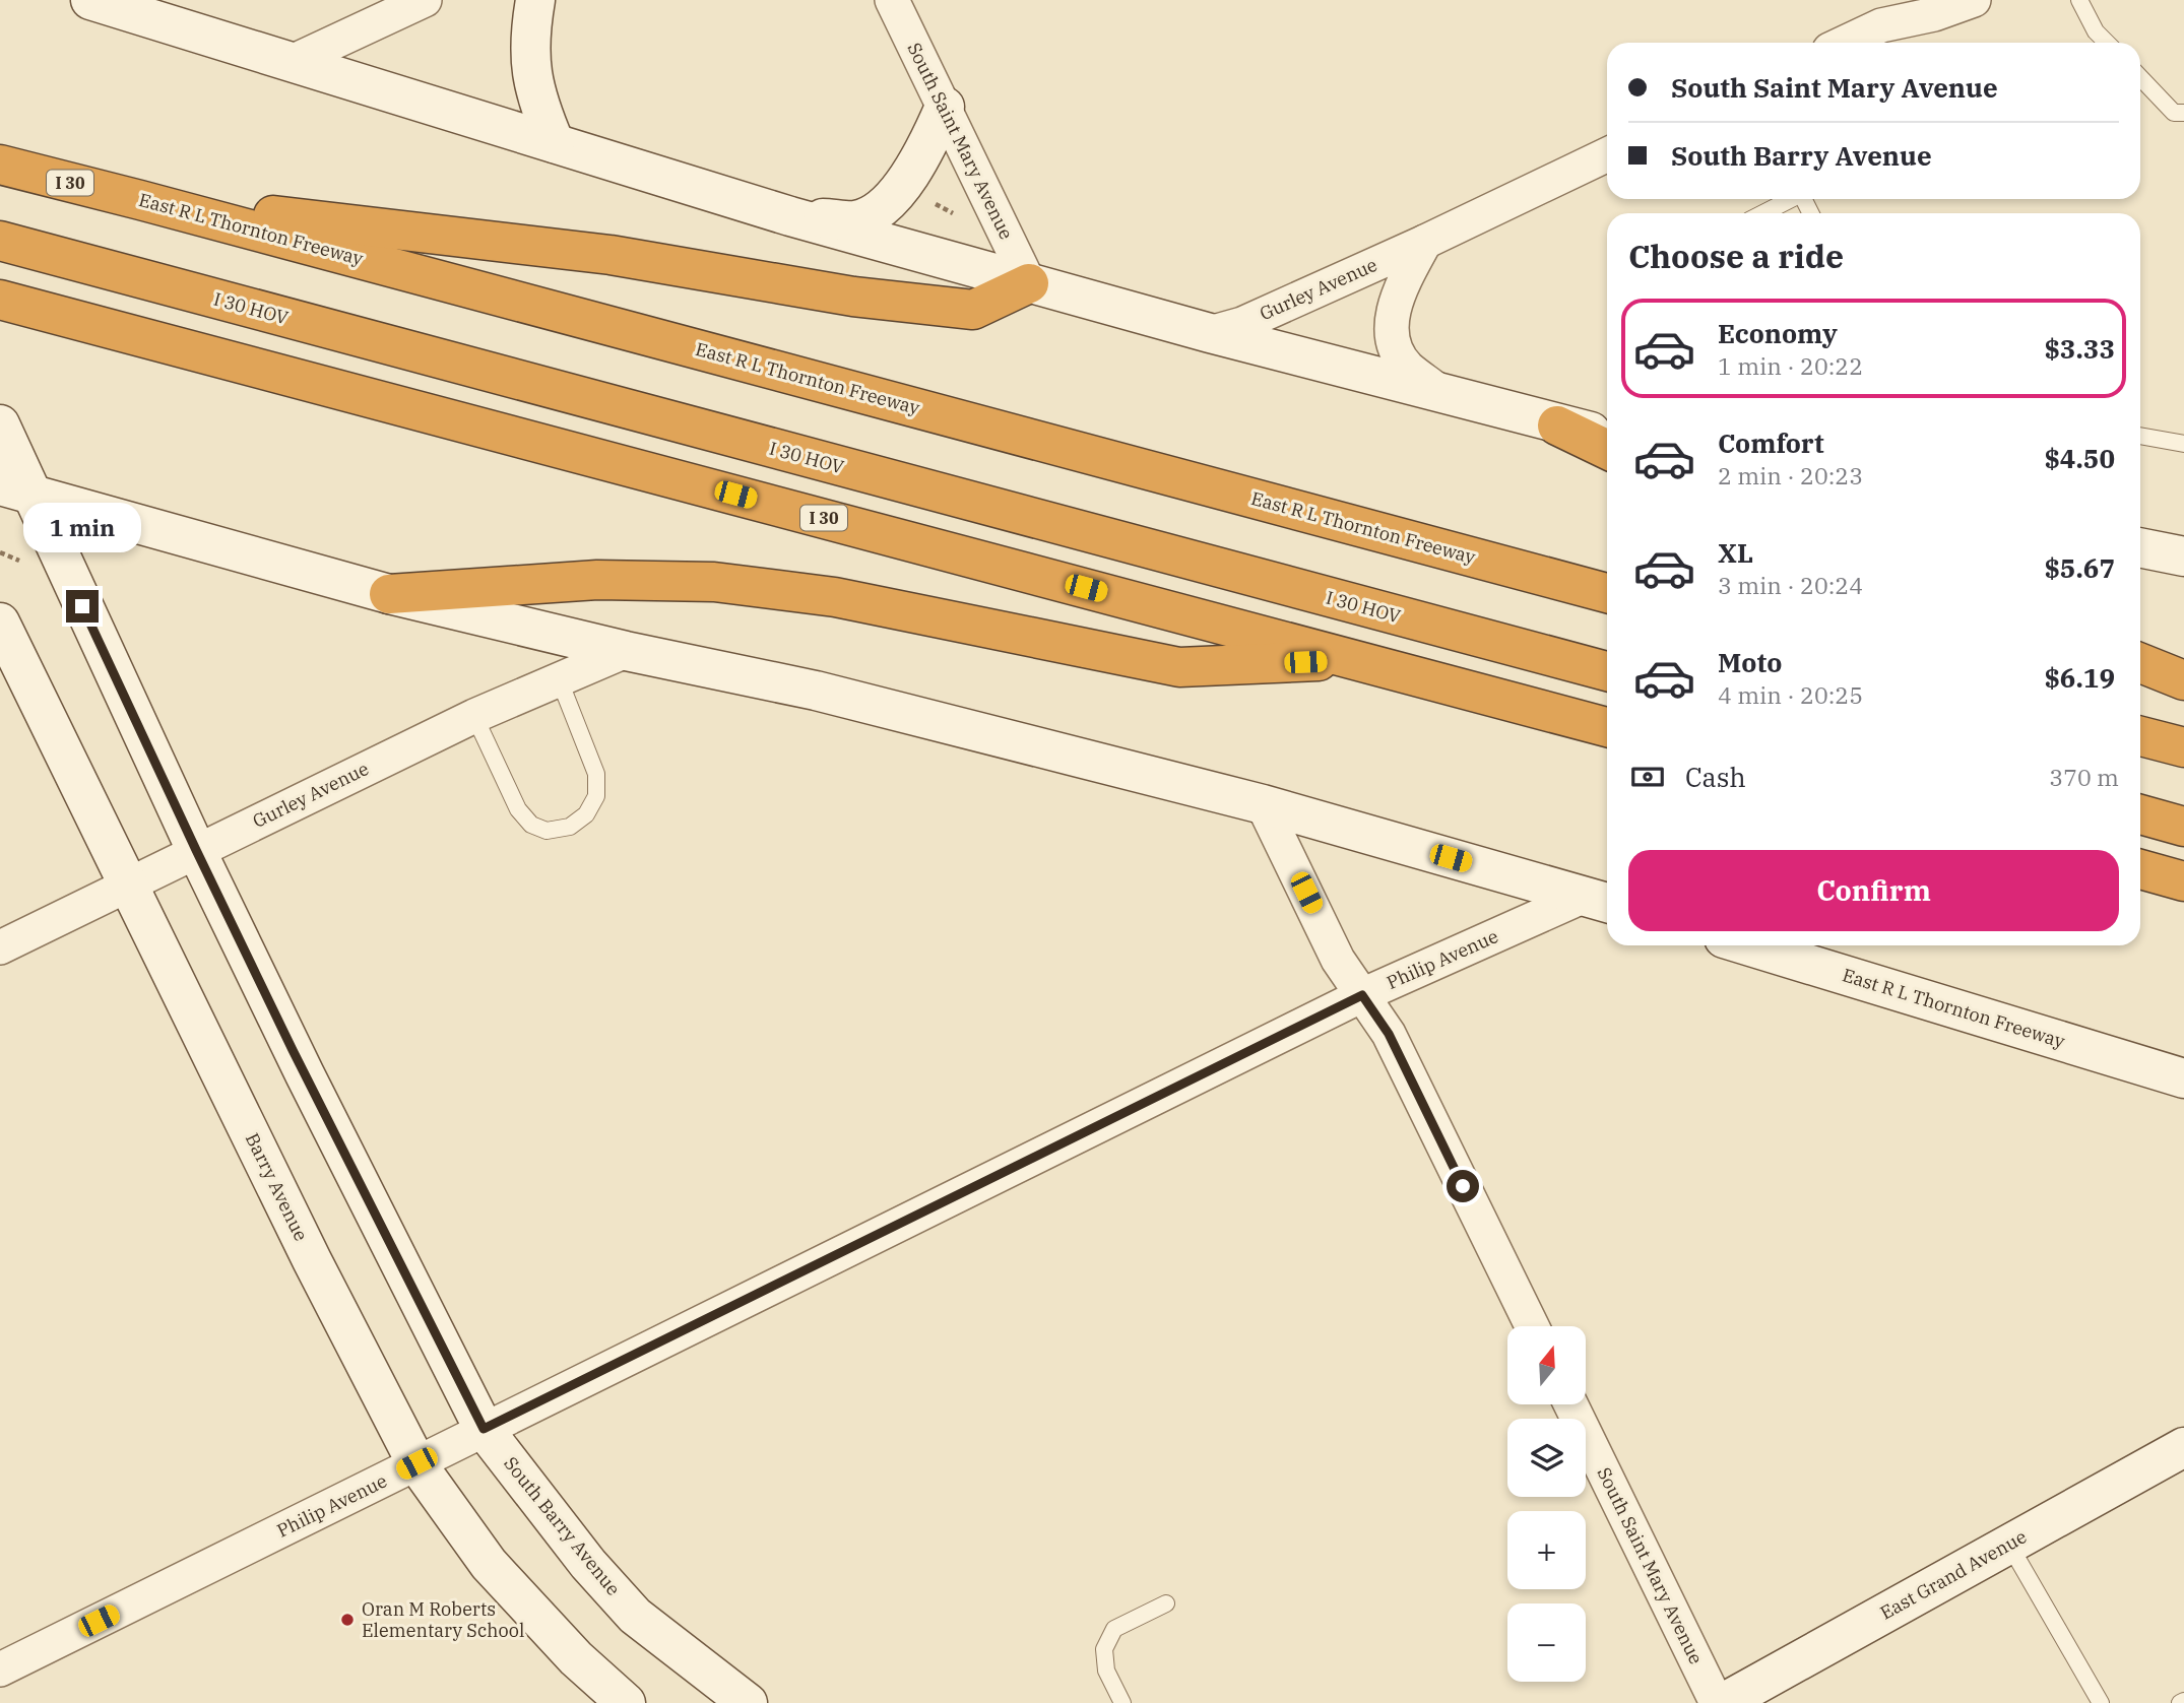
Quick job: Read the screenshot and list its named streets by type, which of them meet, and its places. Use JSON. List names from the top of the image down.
{
  "streets": {
    "highway": ["I 30", "East R L Thornton Freeway", "I 30 HOV"],
    "main road": ["Barry Avenue", "South Barry Avenue", "East Grand Avenue"],
    "street": ["South Saint Mary Avenue", "Gurley Avenue", "Philip Avenue"]
  },
  "crossings": [
    ["Gurley Avenue", "Barry Avenue"],
    ["Gurley Avenue", "South Barry Avenue"],
    ["Philip Avenue", "Barry Avenue"],
    ["Philip Avenue", "South Barry Avenue"]
  ],
  "places": ["Oran M Roberts Elementary School"],
  "north": "top",
  "page": {
    "banner": ["South Saint Mary Avenue", "South Barry Avenue"],
    "heading": "Choose a ride",
    "list": [
      {
        "name": "Economy",
        "note": "1 min · 20:22",
        "value": "$3.33"
      },
      {
        "name": "Comfort",
        "note": "2 min · 20:23",
        "value": "$4.50"
      },
      {
        "name": "XL",
        "note": "3 min · 20:24",
        "value": "$5.67"
      },
      {
        "name": "Moto",
        "note": "4 min · 20:25",
        "value": "$6.19"
      }
    ],
    "bubble": "1 min",
    "pay": ["Cash", "370 m"],
    "buttons": "Confirm",
    "map_buttons": ["+", "−"]
  }
}
